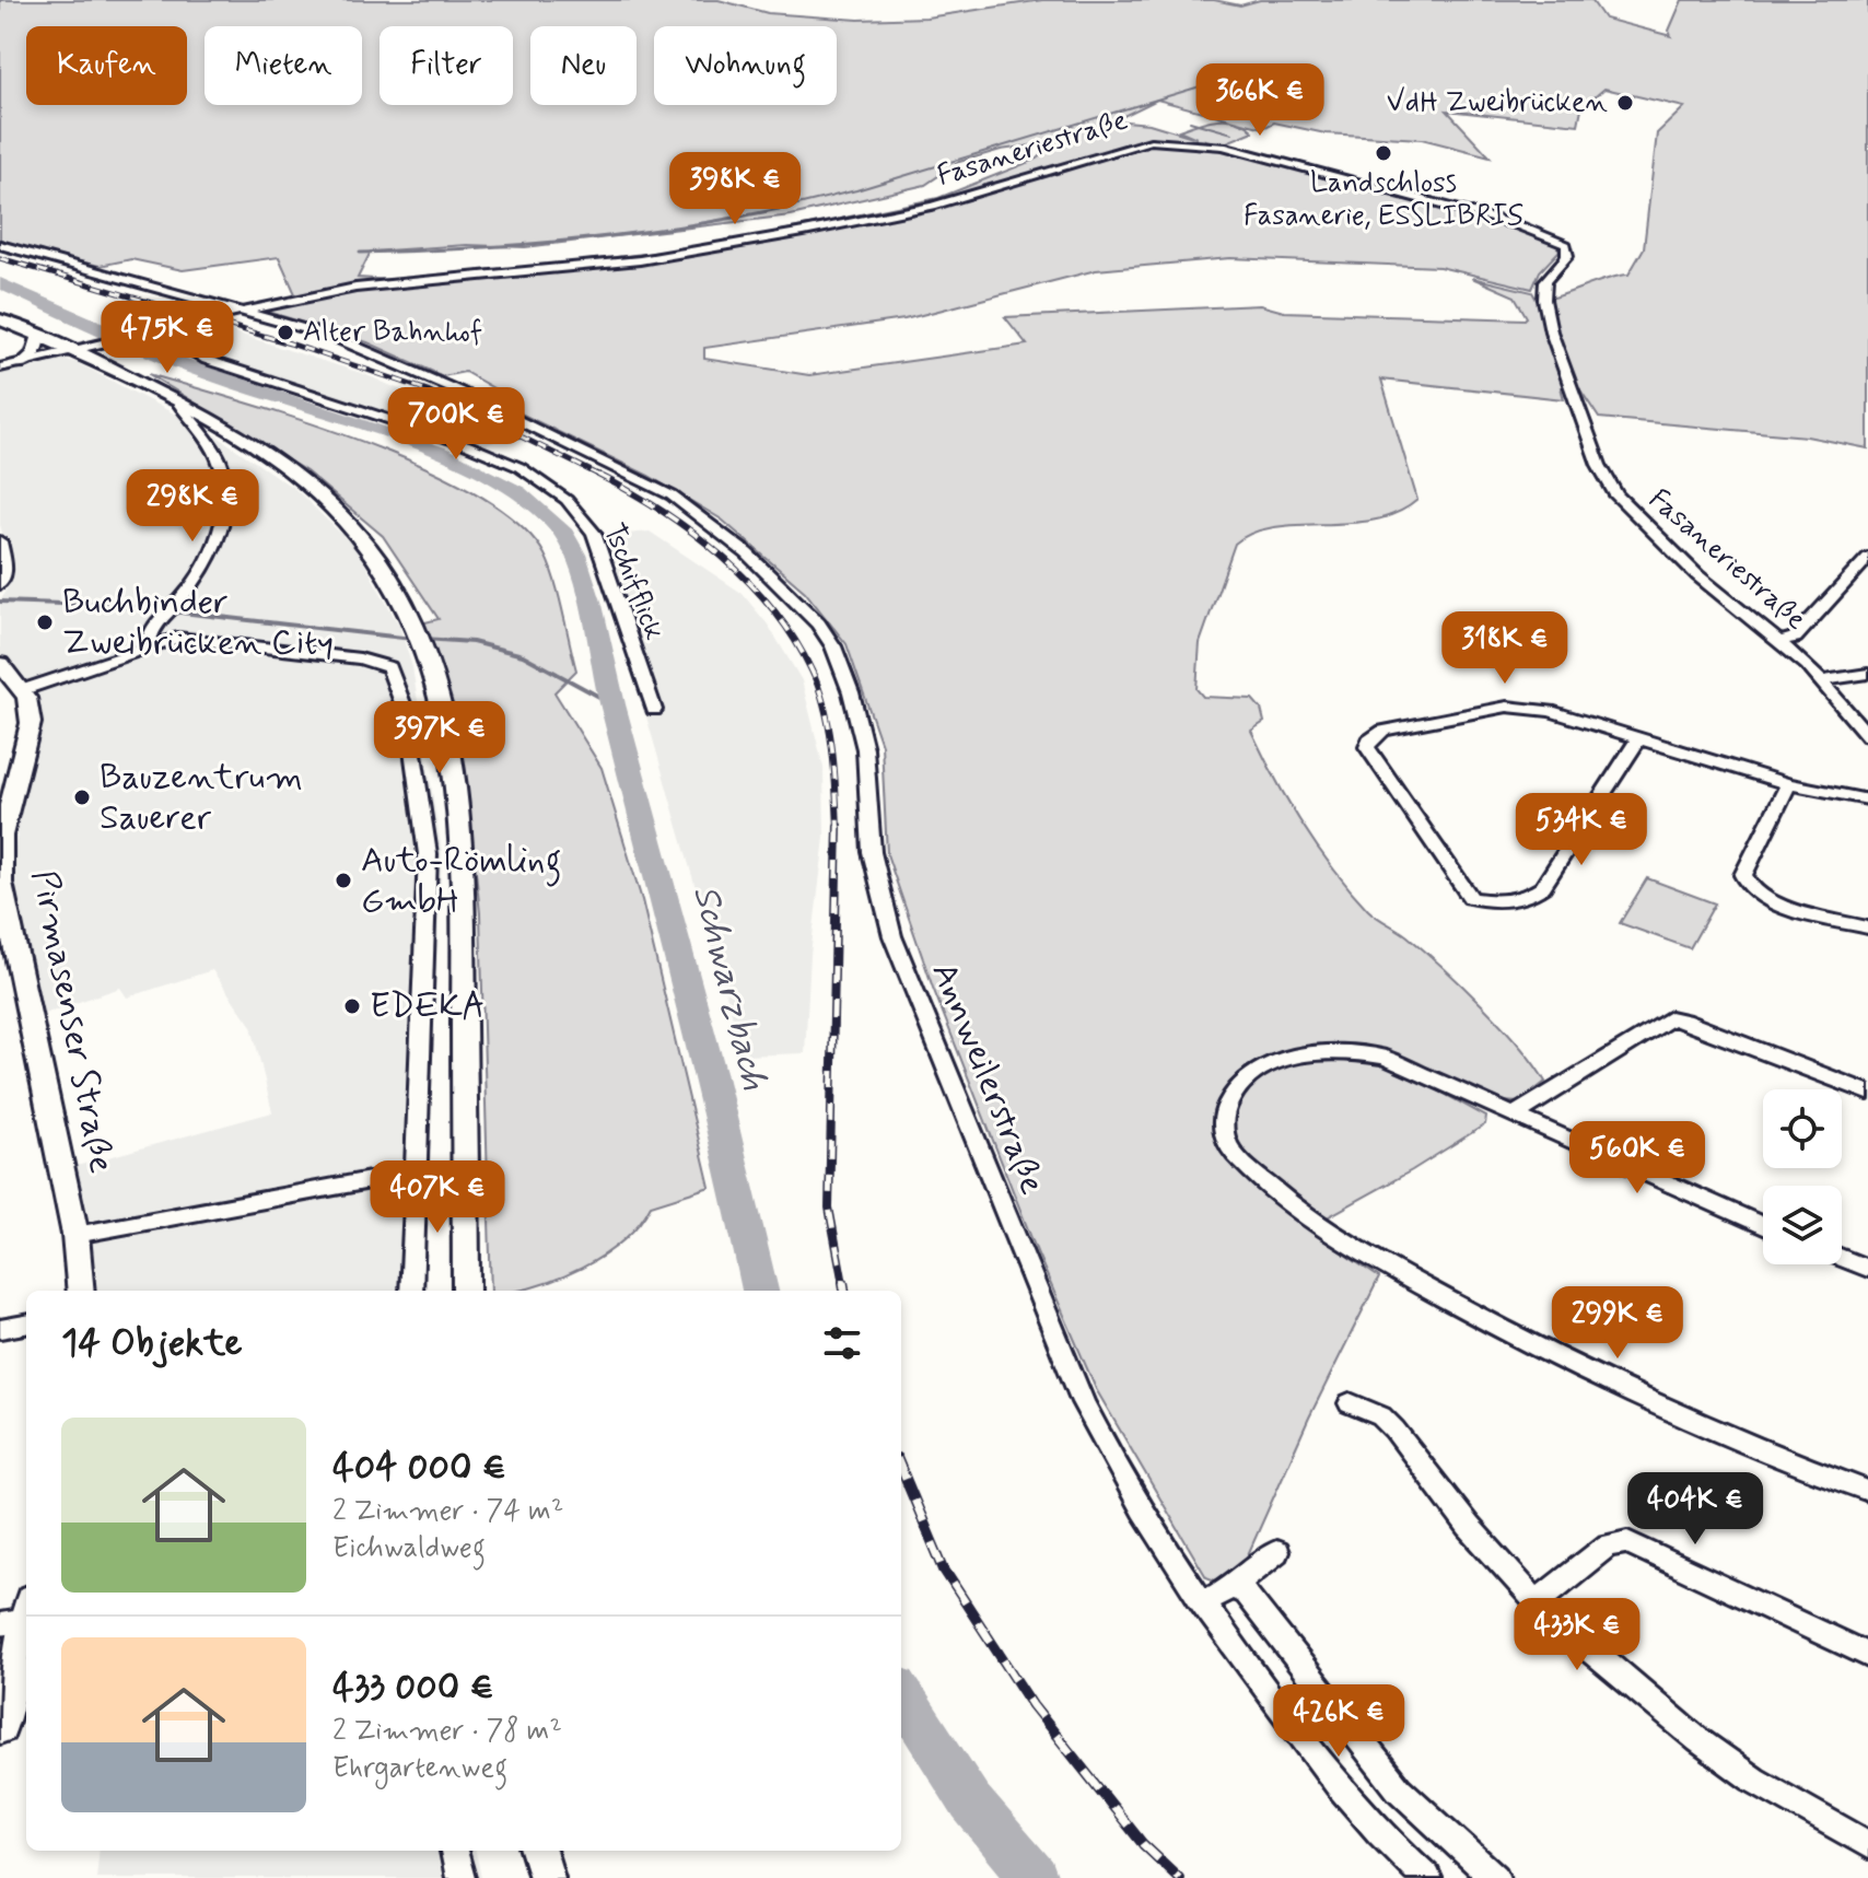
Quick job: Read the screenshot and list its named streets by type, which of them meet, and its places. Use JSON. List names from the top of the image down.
{
  "streets": {
    "main road": ["Pirmasenser Straße"],
    "street": ["Fasaneriestraße", "Tschifflick", "Annweilerstraße"]
  },
  "crossings": [
    ["Fasaneriestraße", "Annweilerstraße"]
  ],
  "water": ["Schwarzbach"],
  "places": [
    "VdH Zweibrücken",
    "Landschloss Fasanerie, ESSLIBRIS",
    "Alter Bahnhof",
    "Buchbinder Zweibrücken City",
    "Bauzentrum Sauerer",
    "Auto-Römling GmbH",
    "EDEKA"
  ],
  "page": {
    "chip": [
      "Kaufen",
      "Mieten",
      "Filter",
      "Neu",
      "Wohnung"
    ],
    "price": [
      "366K €",
      "398K €",
      "475K €",
      "700K €",
      "298K €",
      "318K €",
      "397K €",
      "534K €",
      "560K €",
      "407K €",
      "299K €",
      "404K €",
      "433K €",
      "426K €"
    ],
    "heading": "14 Objekte",
    "list": [
      {
        "name": "404 000 €",
        "note": "2 Zimmer · 74 m² · Eichwaldweg"
      },
      {
        "name": "433 000 €",
        "note": "2 Zimmer · 78 m² · Ehrgartenweg"
      }
    ]
  }
}
